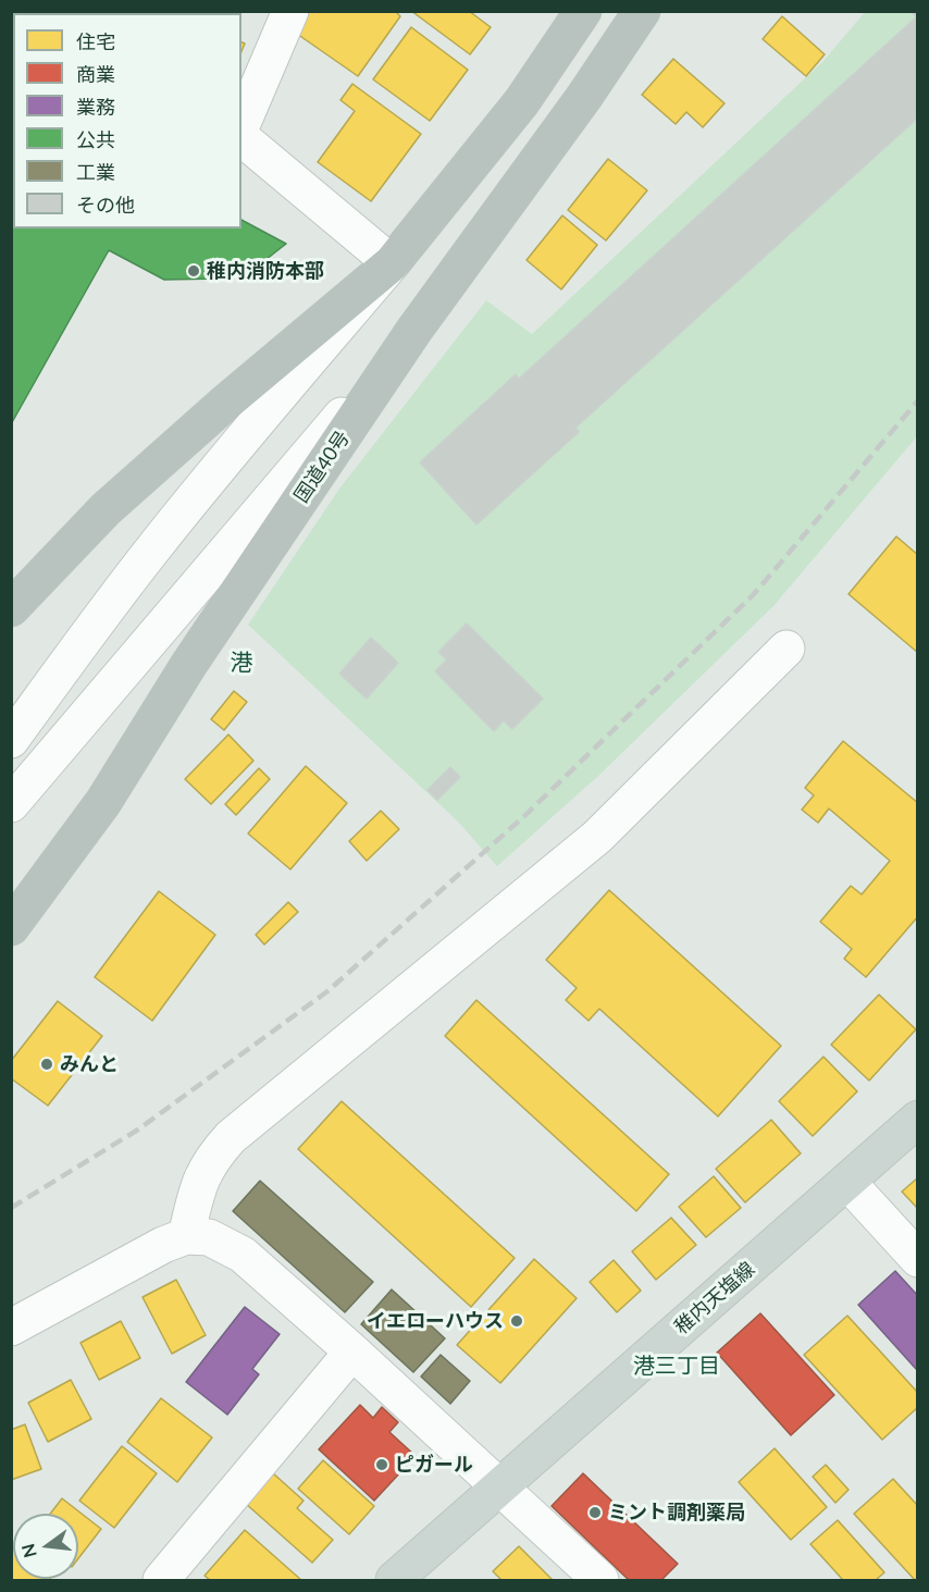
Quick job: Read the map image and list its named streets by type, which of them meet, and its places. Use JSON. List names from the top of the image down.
{
  "streets": {
    "highway": ["国道40号"],
    "main road": ["稚内天塩線"]
  },
  "districts": ["港", "港三丁目"],
  "places": [
    "稚内消防本部",
    "みんと",
    "イエローハウス",
    "ピガール",
    "ミント調剤薬局"
  ],
  "legend": [
    "住宅",
    "商業",
    "業務",
    "公共",
    "工業",
    "その他"
  ],
  "north": "left"
}
